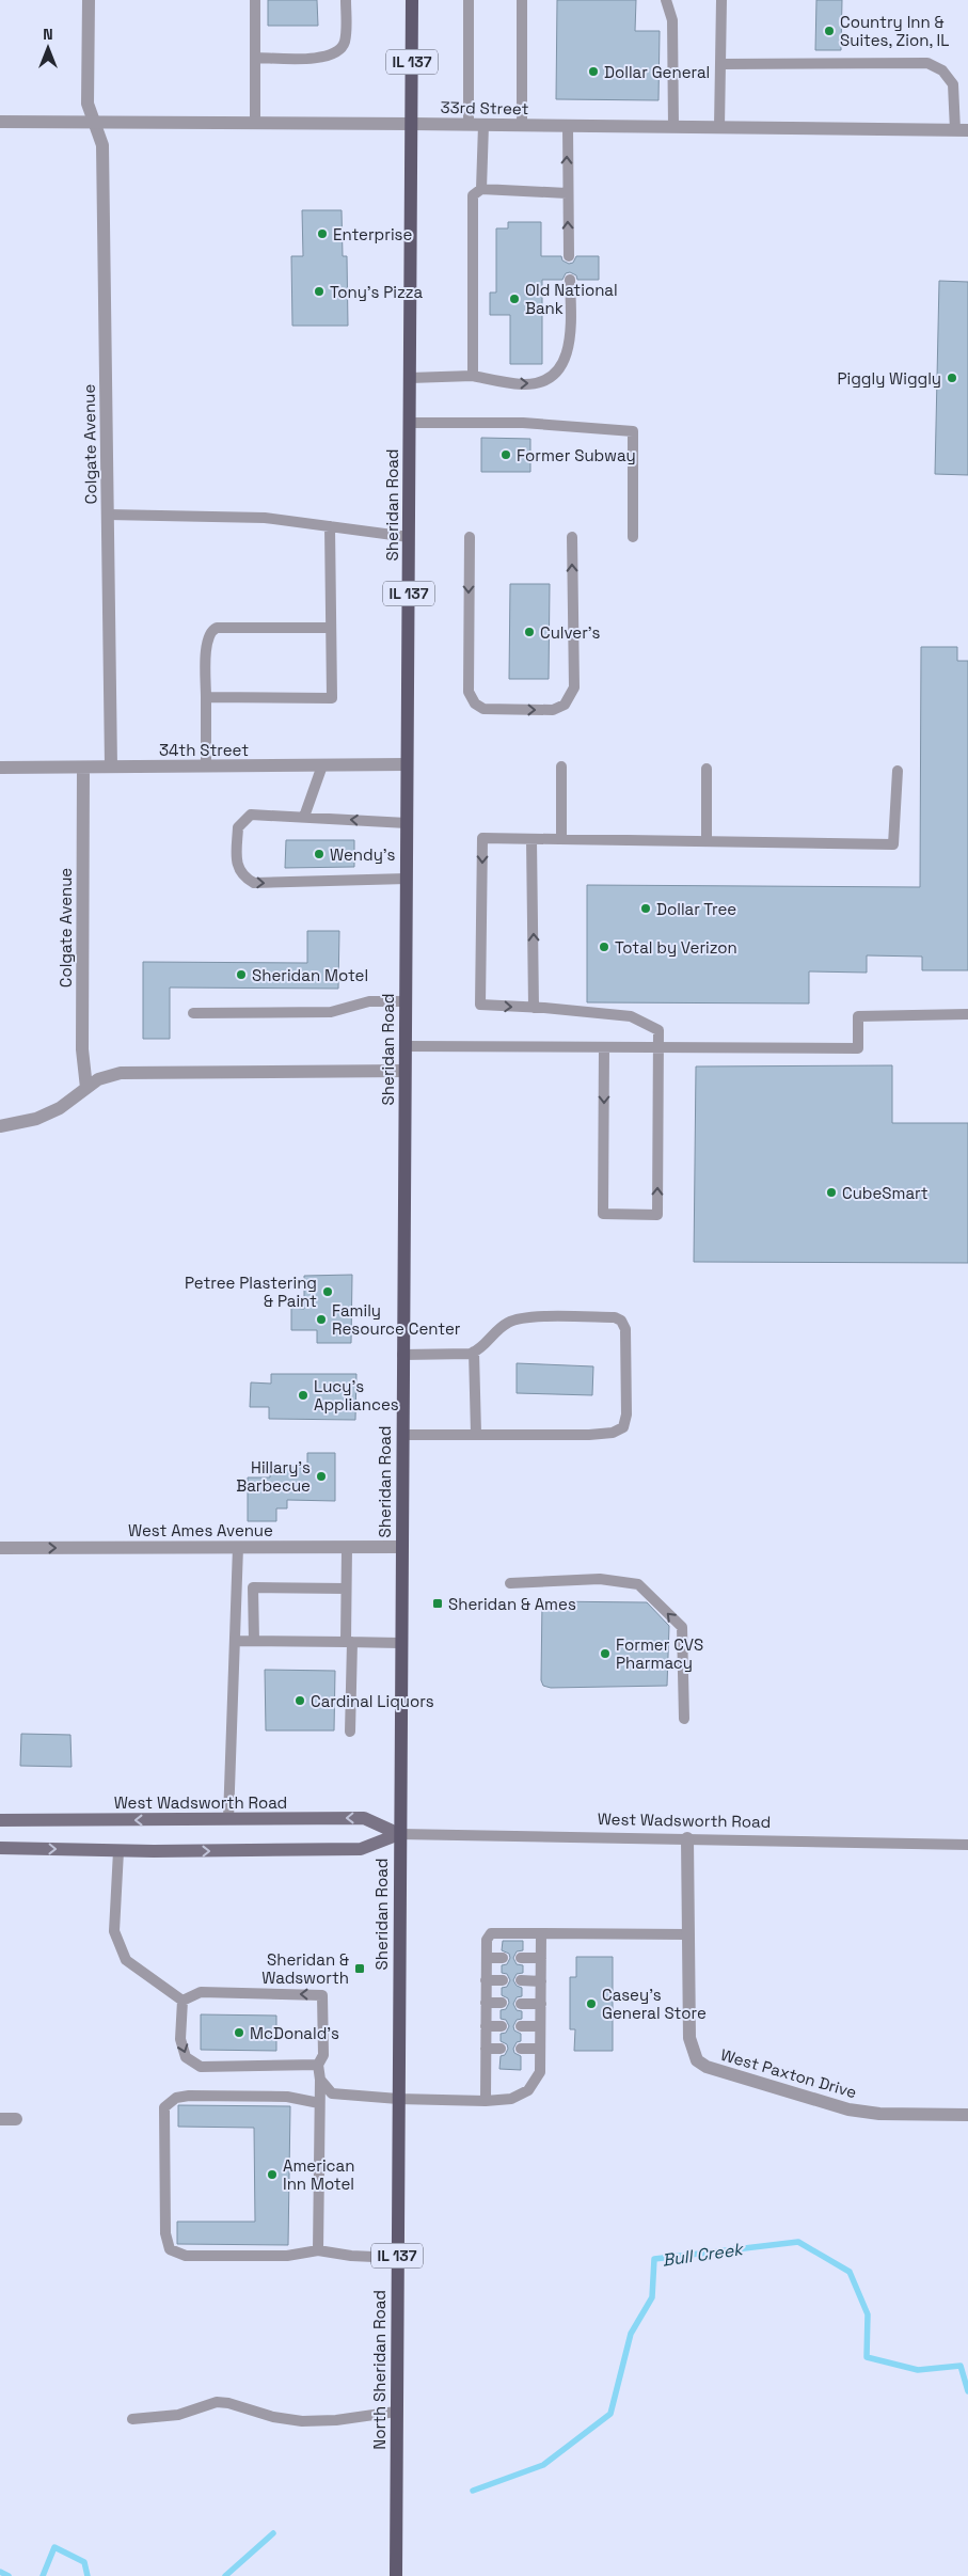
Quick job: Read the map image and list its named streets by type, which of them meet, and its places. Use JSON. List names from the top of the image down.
{
  "streets": {
    "main road": [
      "IL 137",
      "Sheridan Road",
      "West Wadsworth Road",
      "North Sheridan Road"
    ],
    "street": [
      "33rd Street",
      "Colgate Avenue",
      "34th Street",
      "West Ames Avenue",
      "West Paxton Drive"
    ]
  },
  "crossings": [
    ["33rd Street", "Colgate Avenue"],
    ["33rd Street", "Sheridan Road"],
    ["Colgate Avenue", "34th Street"],
    ["Sheridan Road", "34th Street"],
    ["Sheridan Road", "West Ames Avenue"],
    ["Sheridan Road", "West Wadsworth Road"],
    ["Sheridan Road", "North Sheridan Road"],
    ["West Wadsworth Road", "West Paxton Drive"]
  ],
  "one_way": ["West Ames Avenue"],
  "water": ["Bull Creek"],
  "places": {
    "other": [
      "Country Inn & Suites, Zion, IL",
      "Dollar General",
      "Enterprise",
      "Tony's Pizza",
      "Old National Bank",
      "Piggly Wiggly",
      "Former Subway",
      "Culver's",
      "Wendy's",
      "Dollar Tree",
      "Total by Verizon",
      "Sheridan Motel",
      "CubeSmart",
      "Petree Plastering & Paint",
      "Family Resource Center",
      "Lucy's Appliances",
      "Hillary's Barbecue",
      "Former CVS Pharmacy",
      "Cardinal Liquors",
      "Casey's General Store",
      "McDonald's",
      "American Inn Motel"
    ],
    "transit": ["Sheridan & Ames", "Sheridan & Wadsworth"]
  },
  "north": "top"
}
